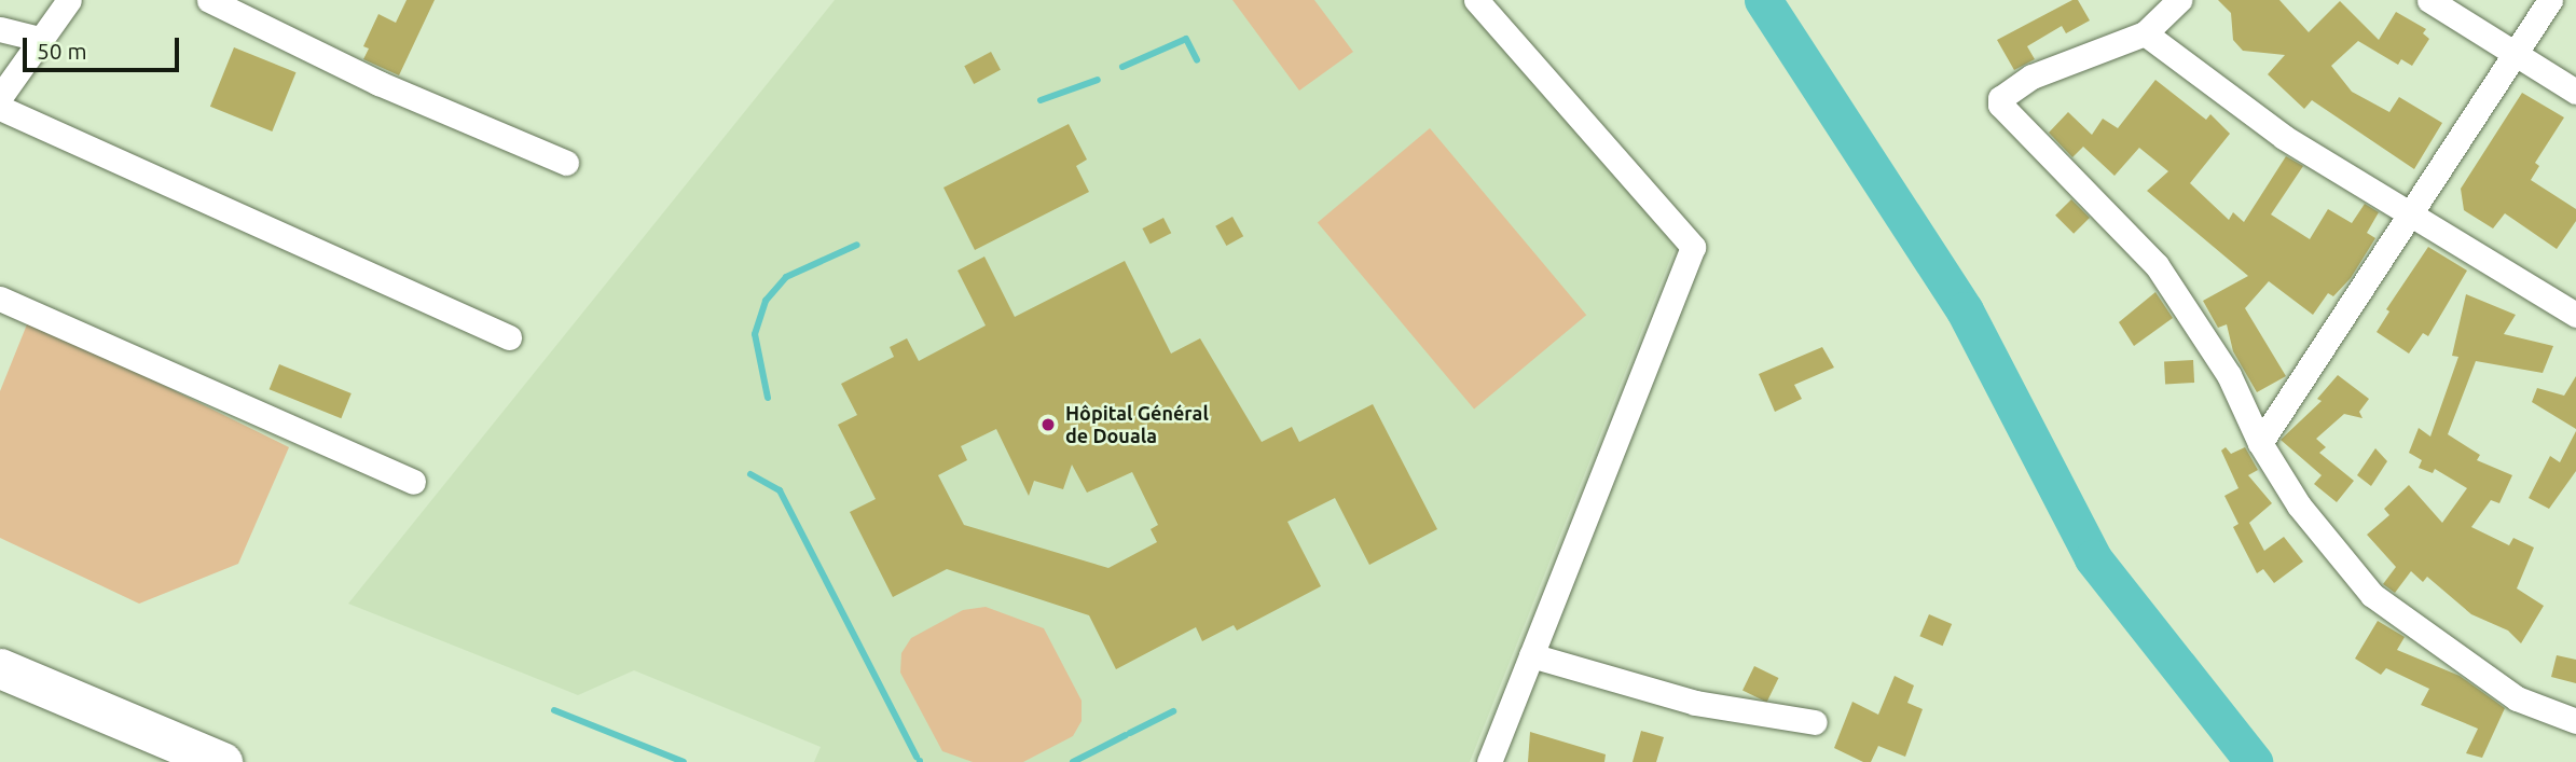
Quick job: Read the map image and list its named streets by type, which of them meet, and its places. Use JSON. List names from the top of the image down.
{
  "places": ["Hôpital Général de Douala"],
  "scale_bar": "50 m"
}
